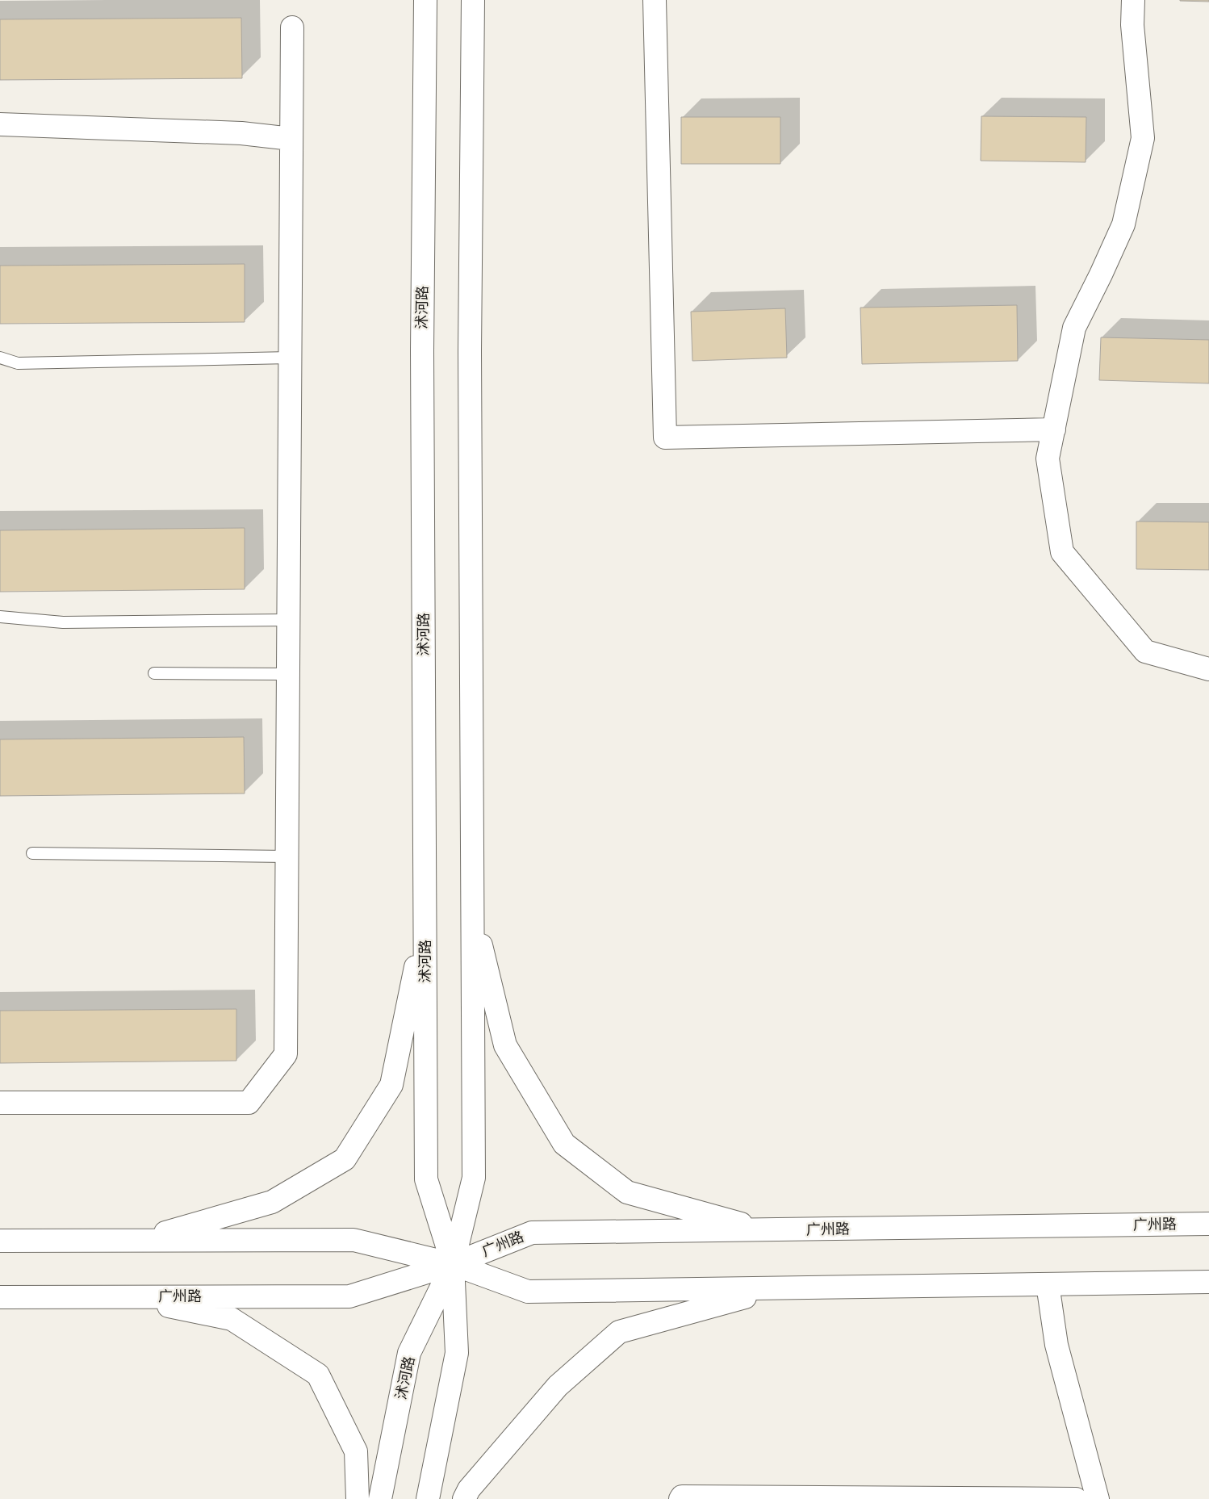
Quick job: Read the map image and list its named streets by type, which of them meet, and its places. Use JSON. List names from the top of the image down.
{
  "streets": {
    "main road": ["沭河路", "广州路"]
  },
  "crossings": [
    ["沭河路", "广州路"]
  ]
}
